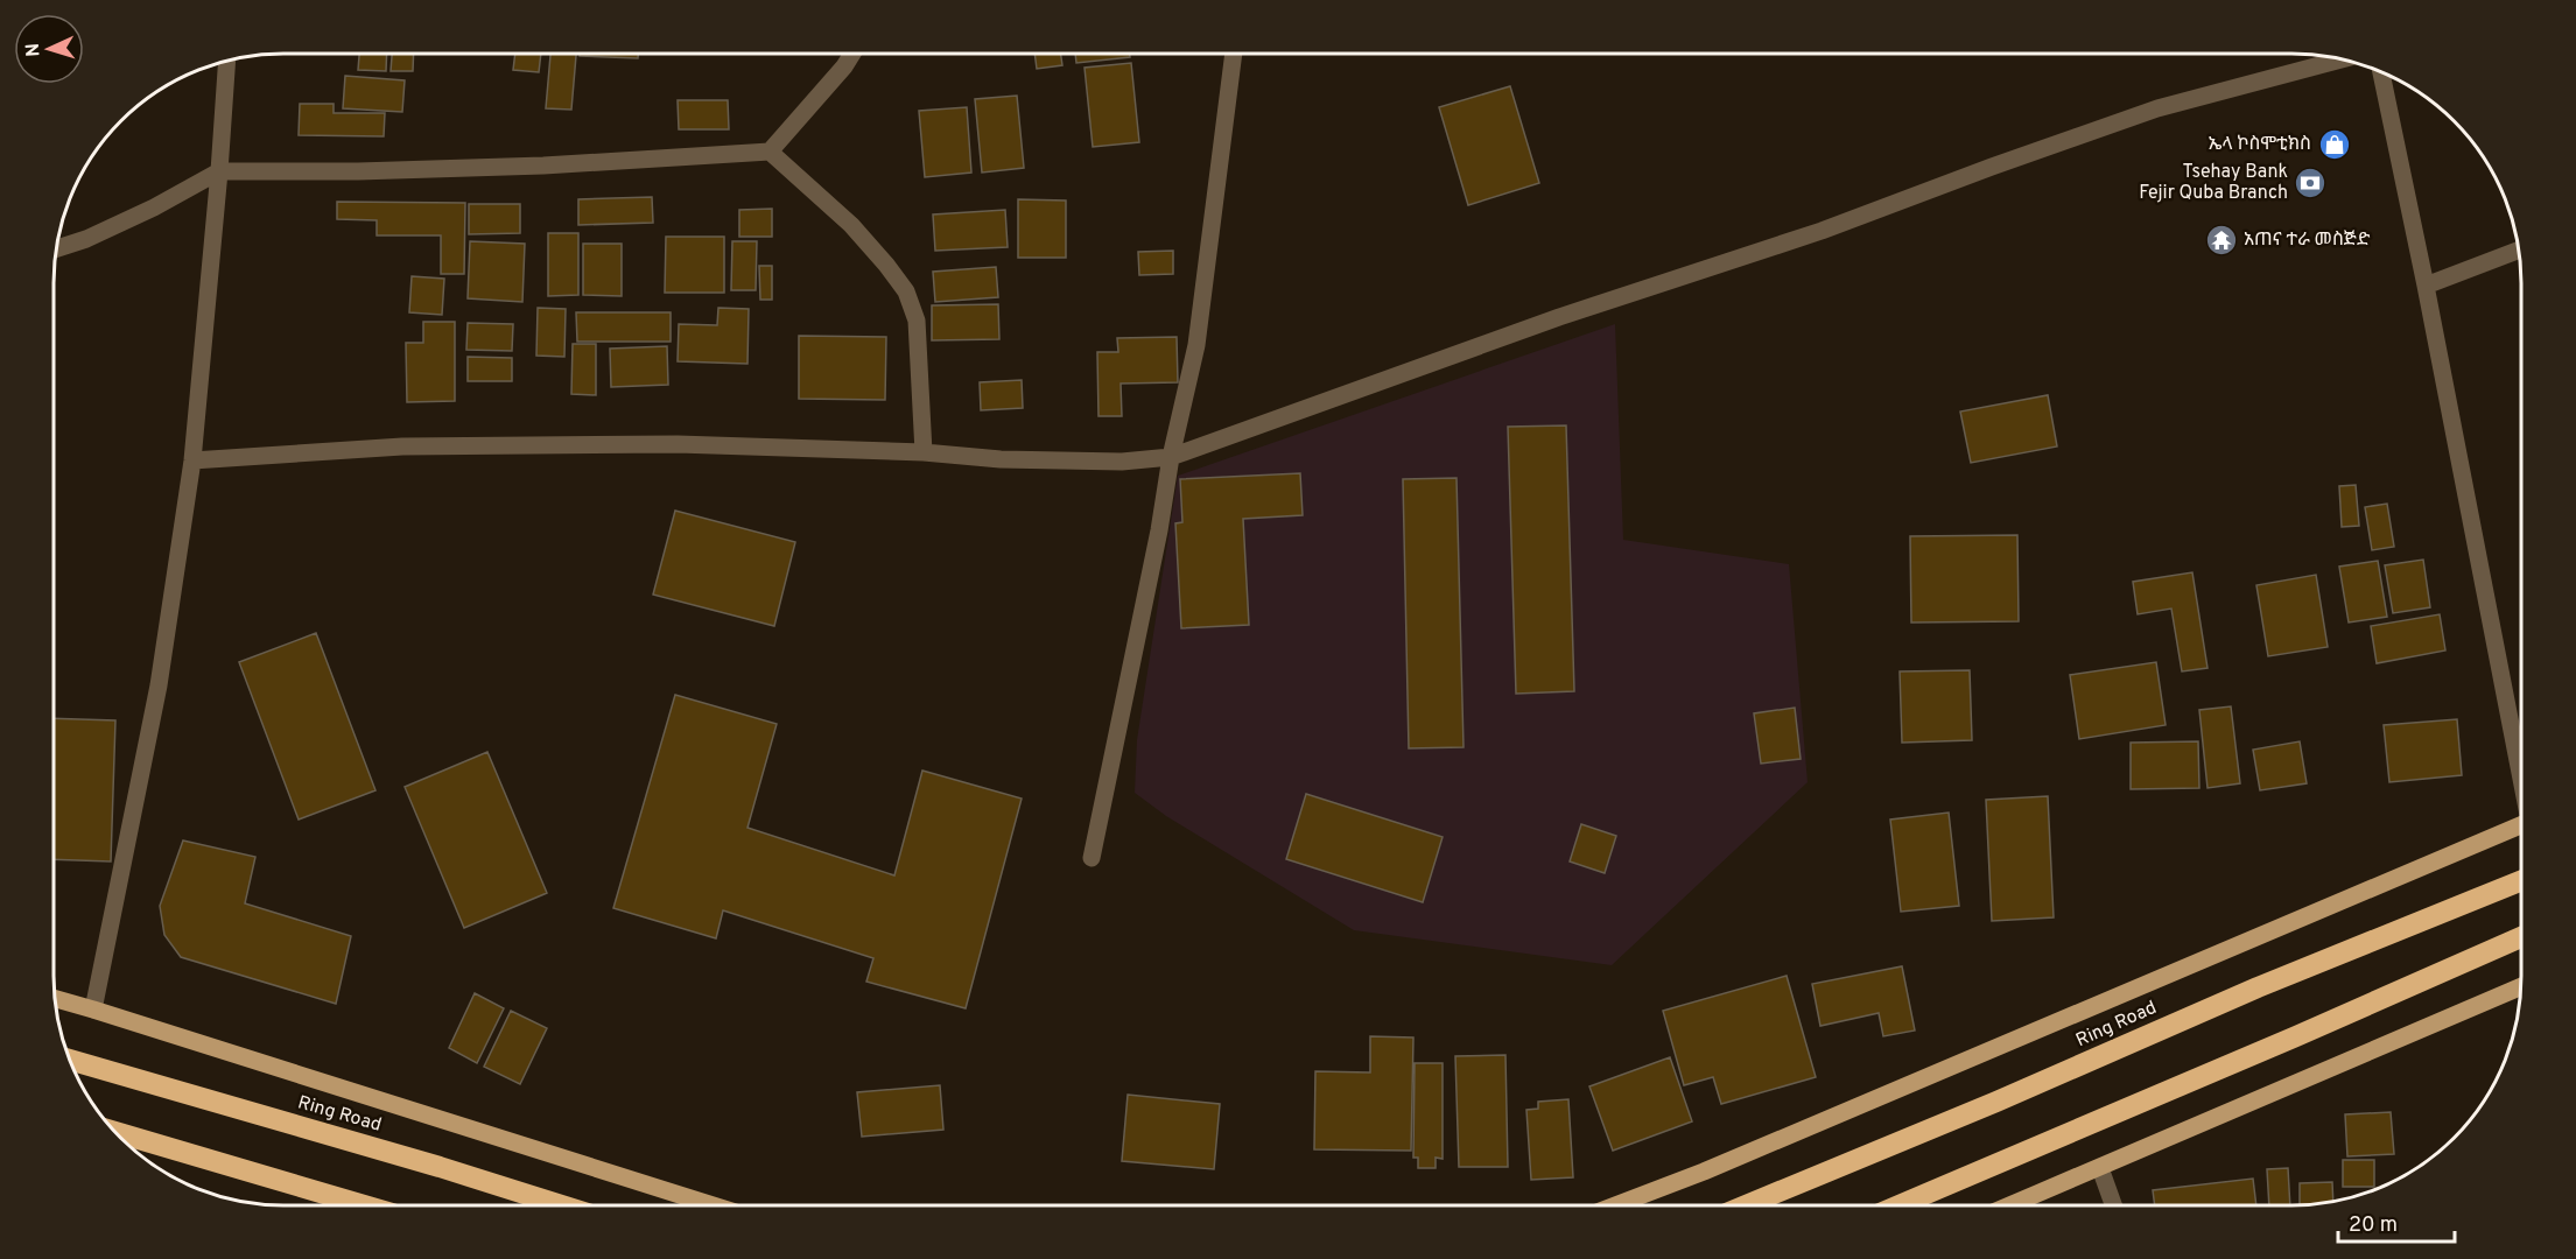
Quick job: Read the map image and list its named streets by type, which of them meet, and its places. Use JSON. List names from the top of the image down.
{
  "streets": {
    "highway": ["Ring Road"]
  },
  "places": {
    "shop": ["ኤላ ኮስሞቲክስ"],
    "bank": ["Tsehay Bank Fejir Quba Branch"],
    "temple": ["አጠና ተራ መስጅድ"]
  },
  "scale_bar": "20 m",
  "north": "left"
}
